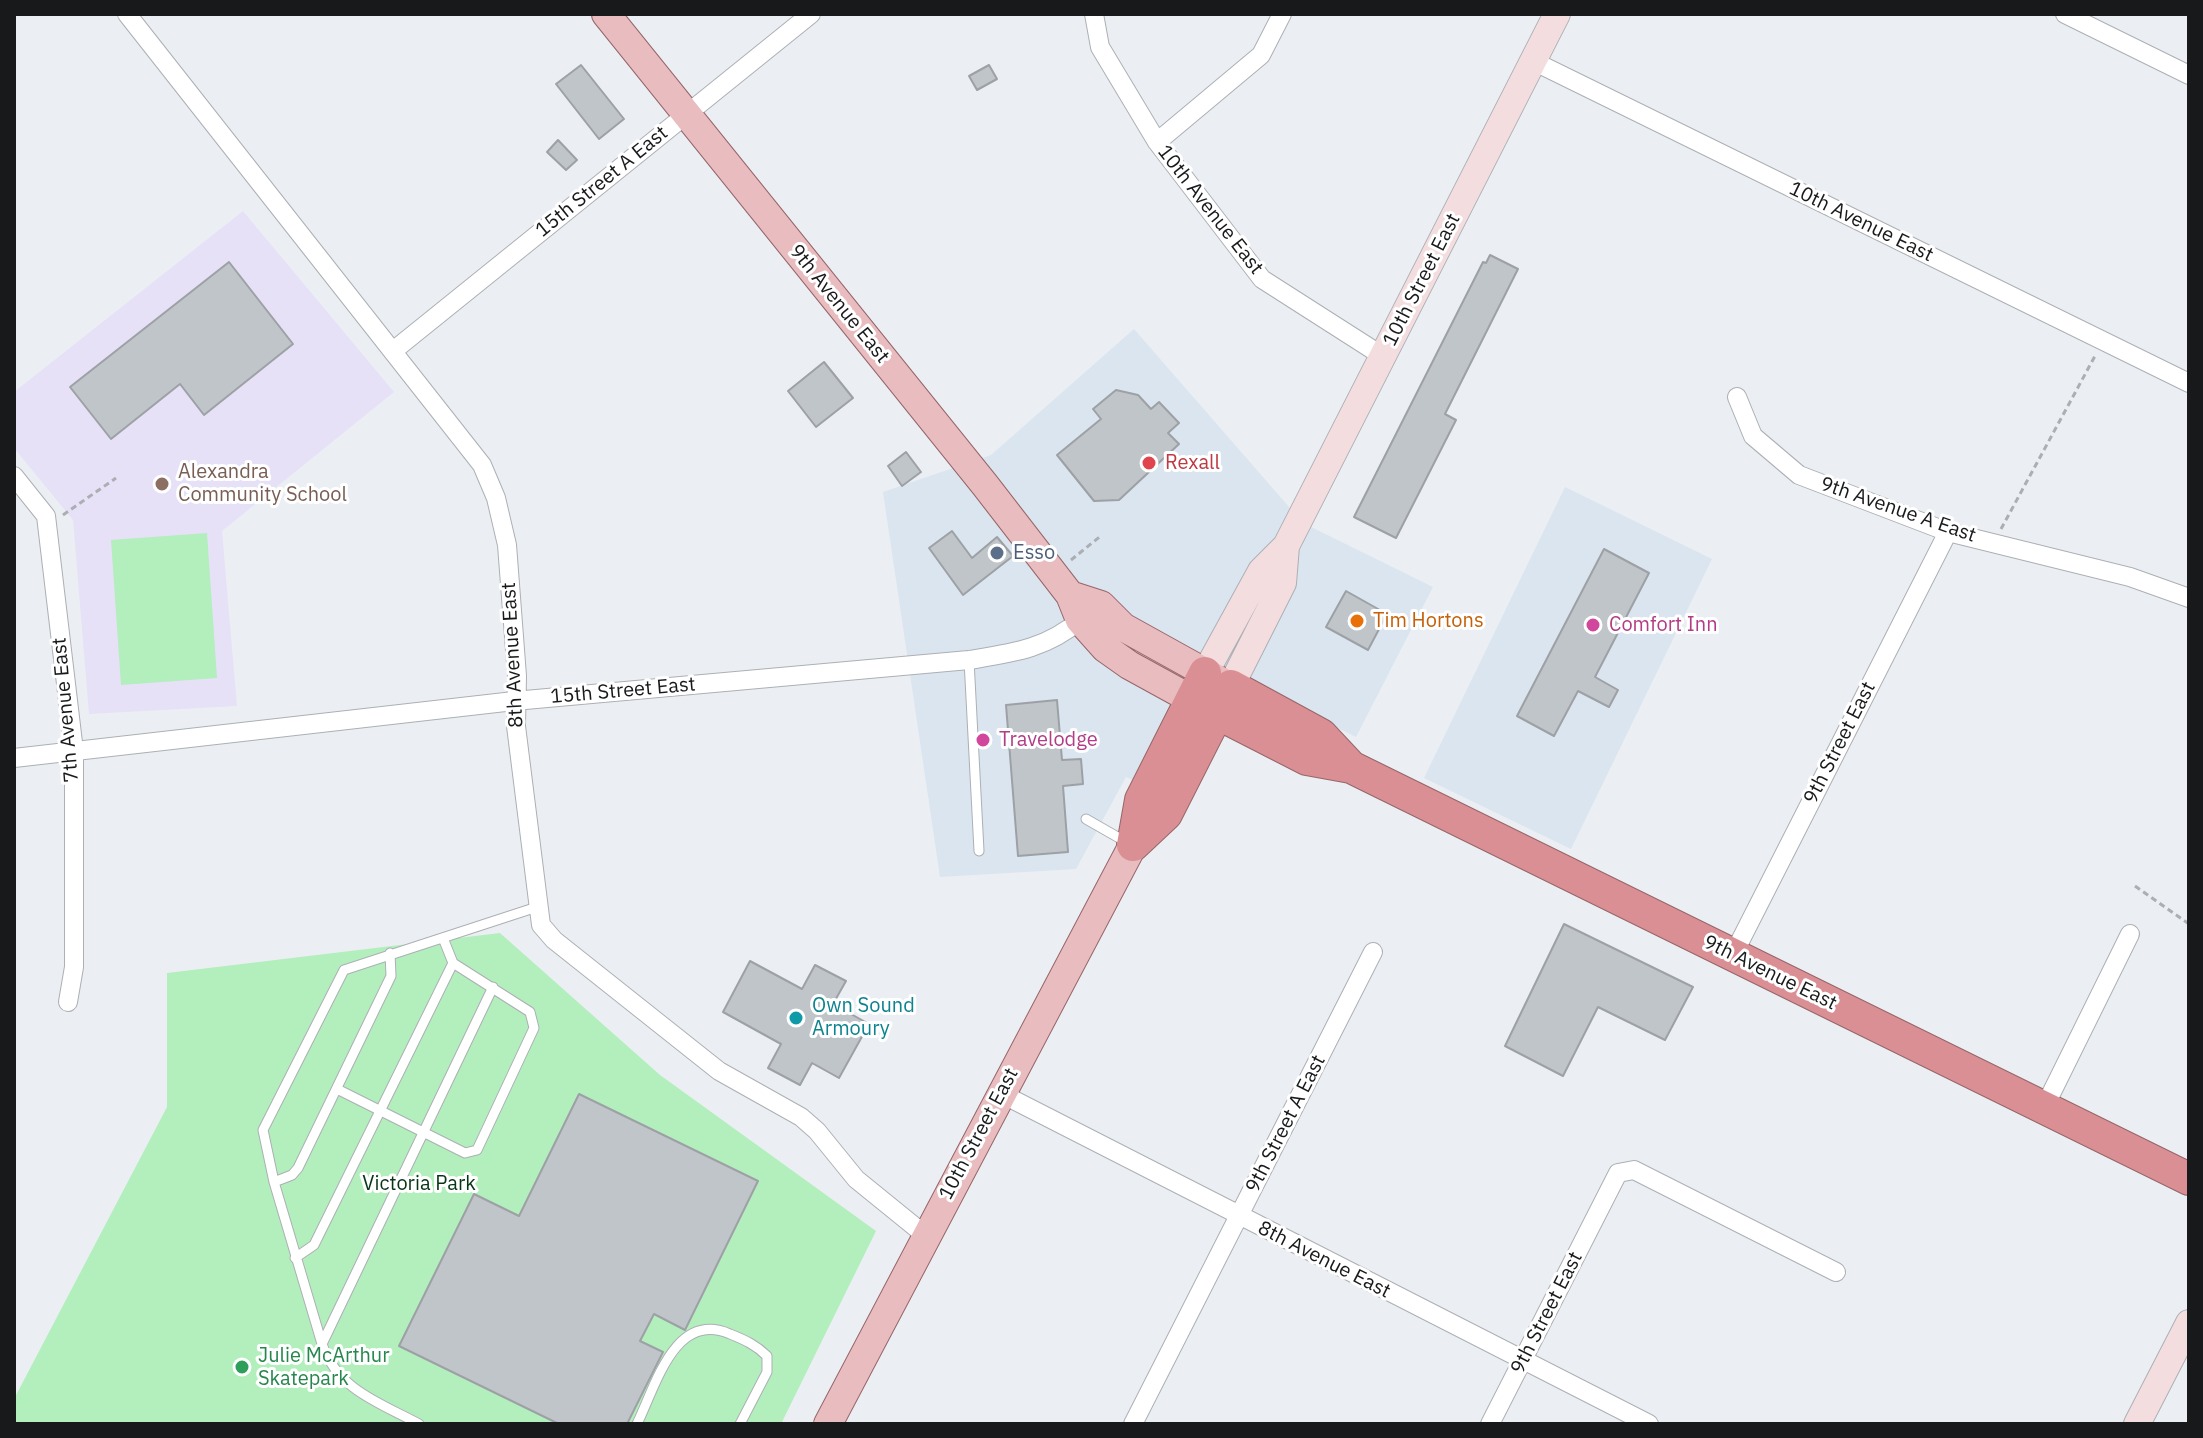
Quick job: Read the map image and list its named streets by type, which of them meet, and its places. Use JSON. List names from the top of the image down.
{
  "streets": {
    "highway": ["10th Street East", "9th Avenue East"],
    "street": [
      "15th Street A East",
      "10th Avenue East",
      "9th Avenue A East",
      "8th Avenue East",
      "15th Street East",
      "7th Avenue East",
      "9th Street East",
      "9th Street A East"
    ]
  },
  "crossings": [
    ["15th Street A East", "9th Avenue East"],
    ["15th Street A East", "8th Avenue East"],
    ["10th Avenue East", "10th Street East"],
    ["10th Street East", "9th Avenue East"],
    ["10th Street East", "8th Avenue East"],
    ["9th Avenue East", "15th Street East"],
    ["9th Avenue East", "9th Street East"],
    ["9th Avenue A East", "9th Street East"],
    ["8th Avenue East", "15th Street East"],
    ["8th Avenue East", "9th Street East"],
    ["8th Avenue East", "9th Street A East"],
    ["15th Street East", "7th Avenue East"]
  ],
  "parks": ["Victoria Park"],
  "places": [
    "Rexall",
    "Alexandra Community School",
    "Esso",
    "Tim Hortons",
    "Comfort Inn",
    "Travelodge",
    "Own Sound Armoury",
    "Julie McArthur Skatepark"
  ]
}
